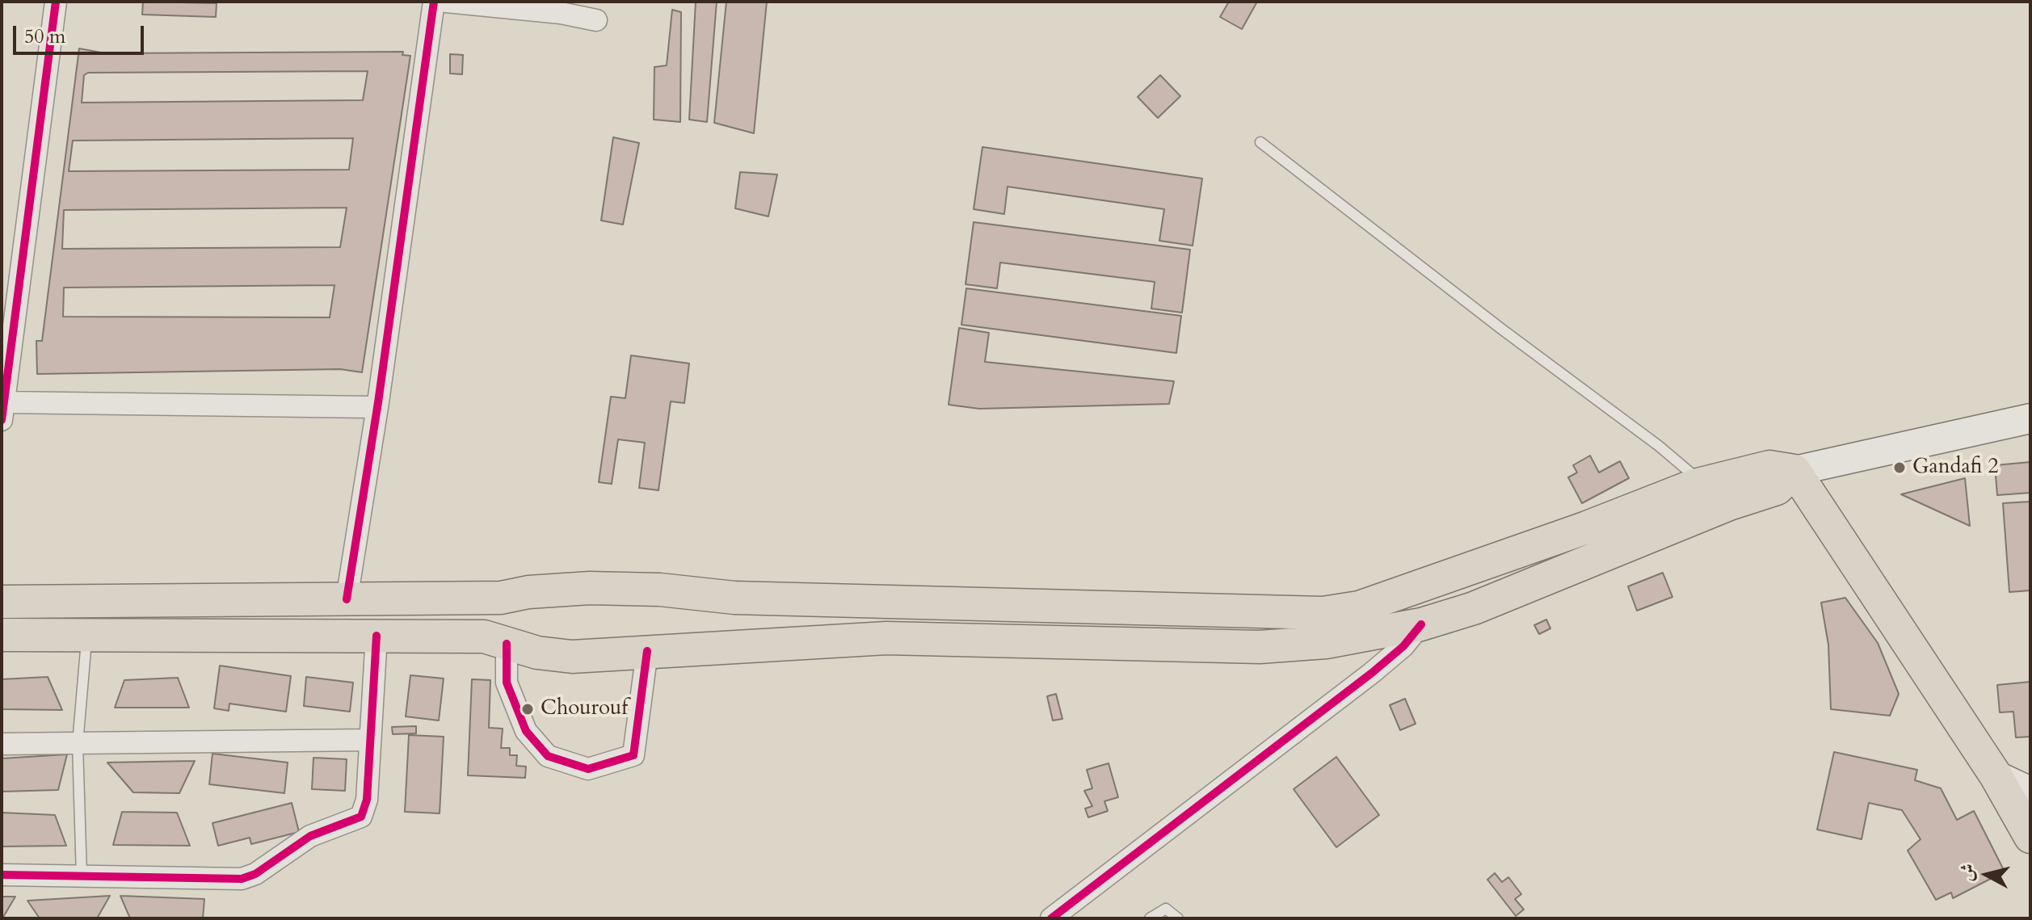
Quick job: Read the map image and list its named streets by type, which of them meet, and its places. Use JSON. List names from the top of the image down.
{
  "places": ["Gandafi 2", "Chourouf"],
  "scale_bar": "50 m",
  "north": "left"
}
